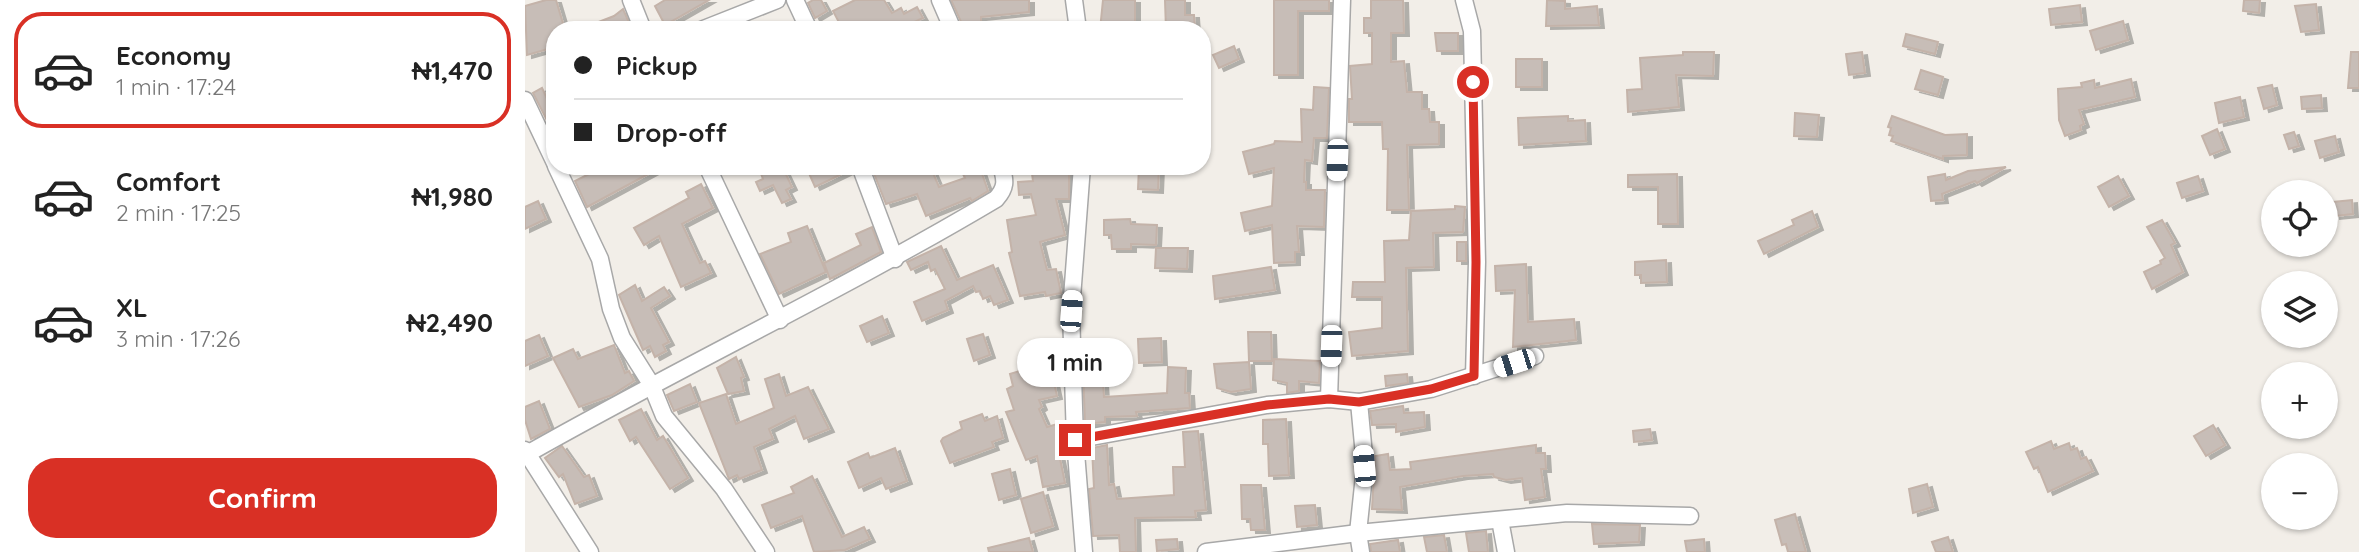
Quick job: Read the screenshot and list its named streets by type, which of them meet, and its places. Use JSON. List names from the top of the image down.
{
  "page": {
    "list": [
      {
        "name": "Economy",
        "note": "1 min · 17:24",
        "value": "₦1,470"
      },
      {
        "name": "Comfort",
        "note": "2 min · 17:25",
        "value": "₦1,980"
      },
      {
        "name": "XL",
        "note": "3 min · 17:26",
        "value": "₦2,490"
      }
    ],
    "banner": ["Pickup", "Drop-off"],
    "map_buttons": ["+", "−"],
    "bubble": "1 min",
    "buttons": "Confirm"
  }
}
